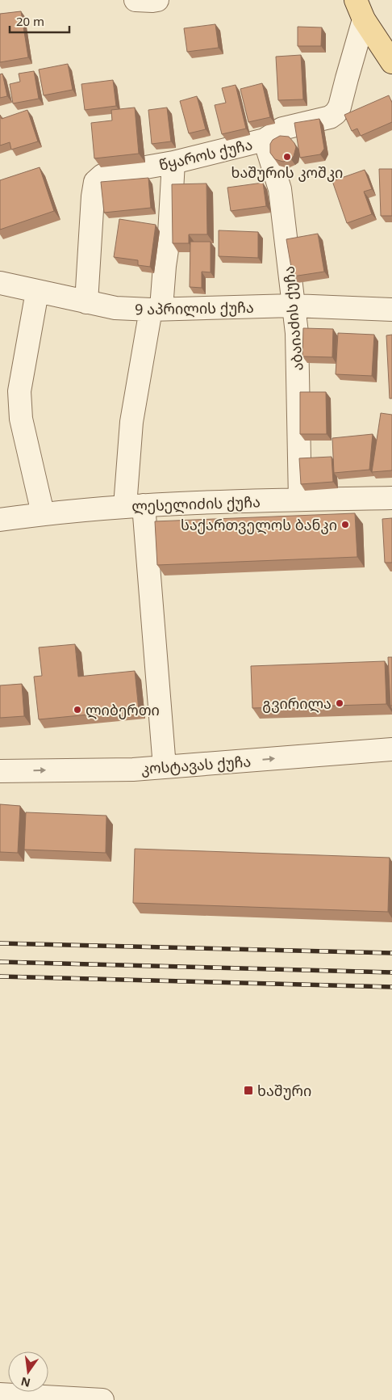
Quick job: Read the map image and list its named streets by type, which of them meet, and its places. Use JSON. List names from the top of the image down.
{
  "streets": {
    "street": [
      "წყაროს ქუჩა",
      "9 აპრილის ქუჩა",
      "აბაიაძის ქუჩა",
      "ლესელიძის ქუჩა",
      "კოსტავას ქუჩა"
    ]
  },
  "crossings": [
    ["წყაროს ქუჩა", "9 აპრილის ქუჩა"],
    ["წყაროს ქუჩა", "აბაიაძის ქუჩა"],
    ["9 აპრილის ქუჩა", "აბაიაძის ქუჩა"],
    ["აბაიაძის ქუჩა", "ლესელიძის ქუჩა"]
  ],
  "one_way": ["კოსტავას ქუჩა"],
  "places": {
    "other": [
      "ხაშურის კოშკი",
      "საქართველოს ბანკი",
      "გვირილა",
      "ლიბერთი"
    ],
    "transit": ["ხაშური"]
  },
  "scale_bar": "20 m",
  "north": "bottom"
}
